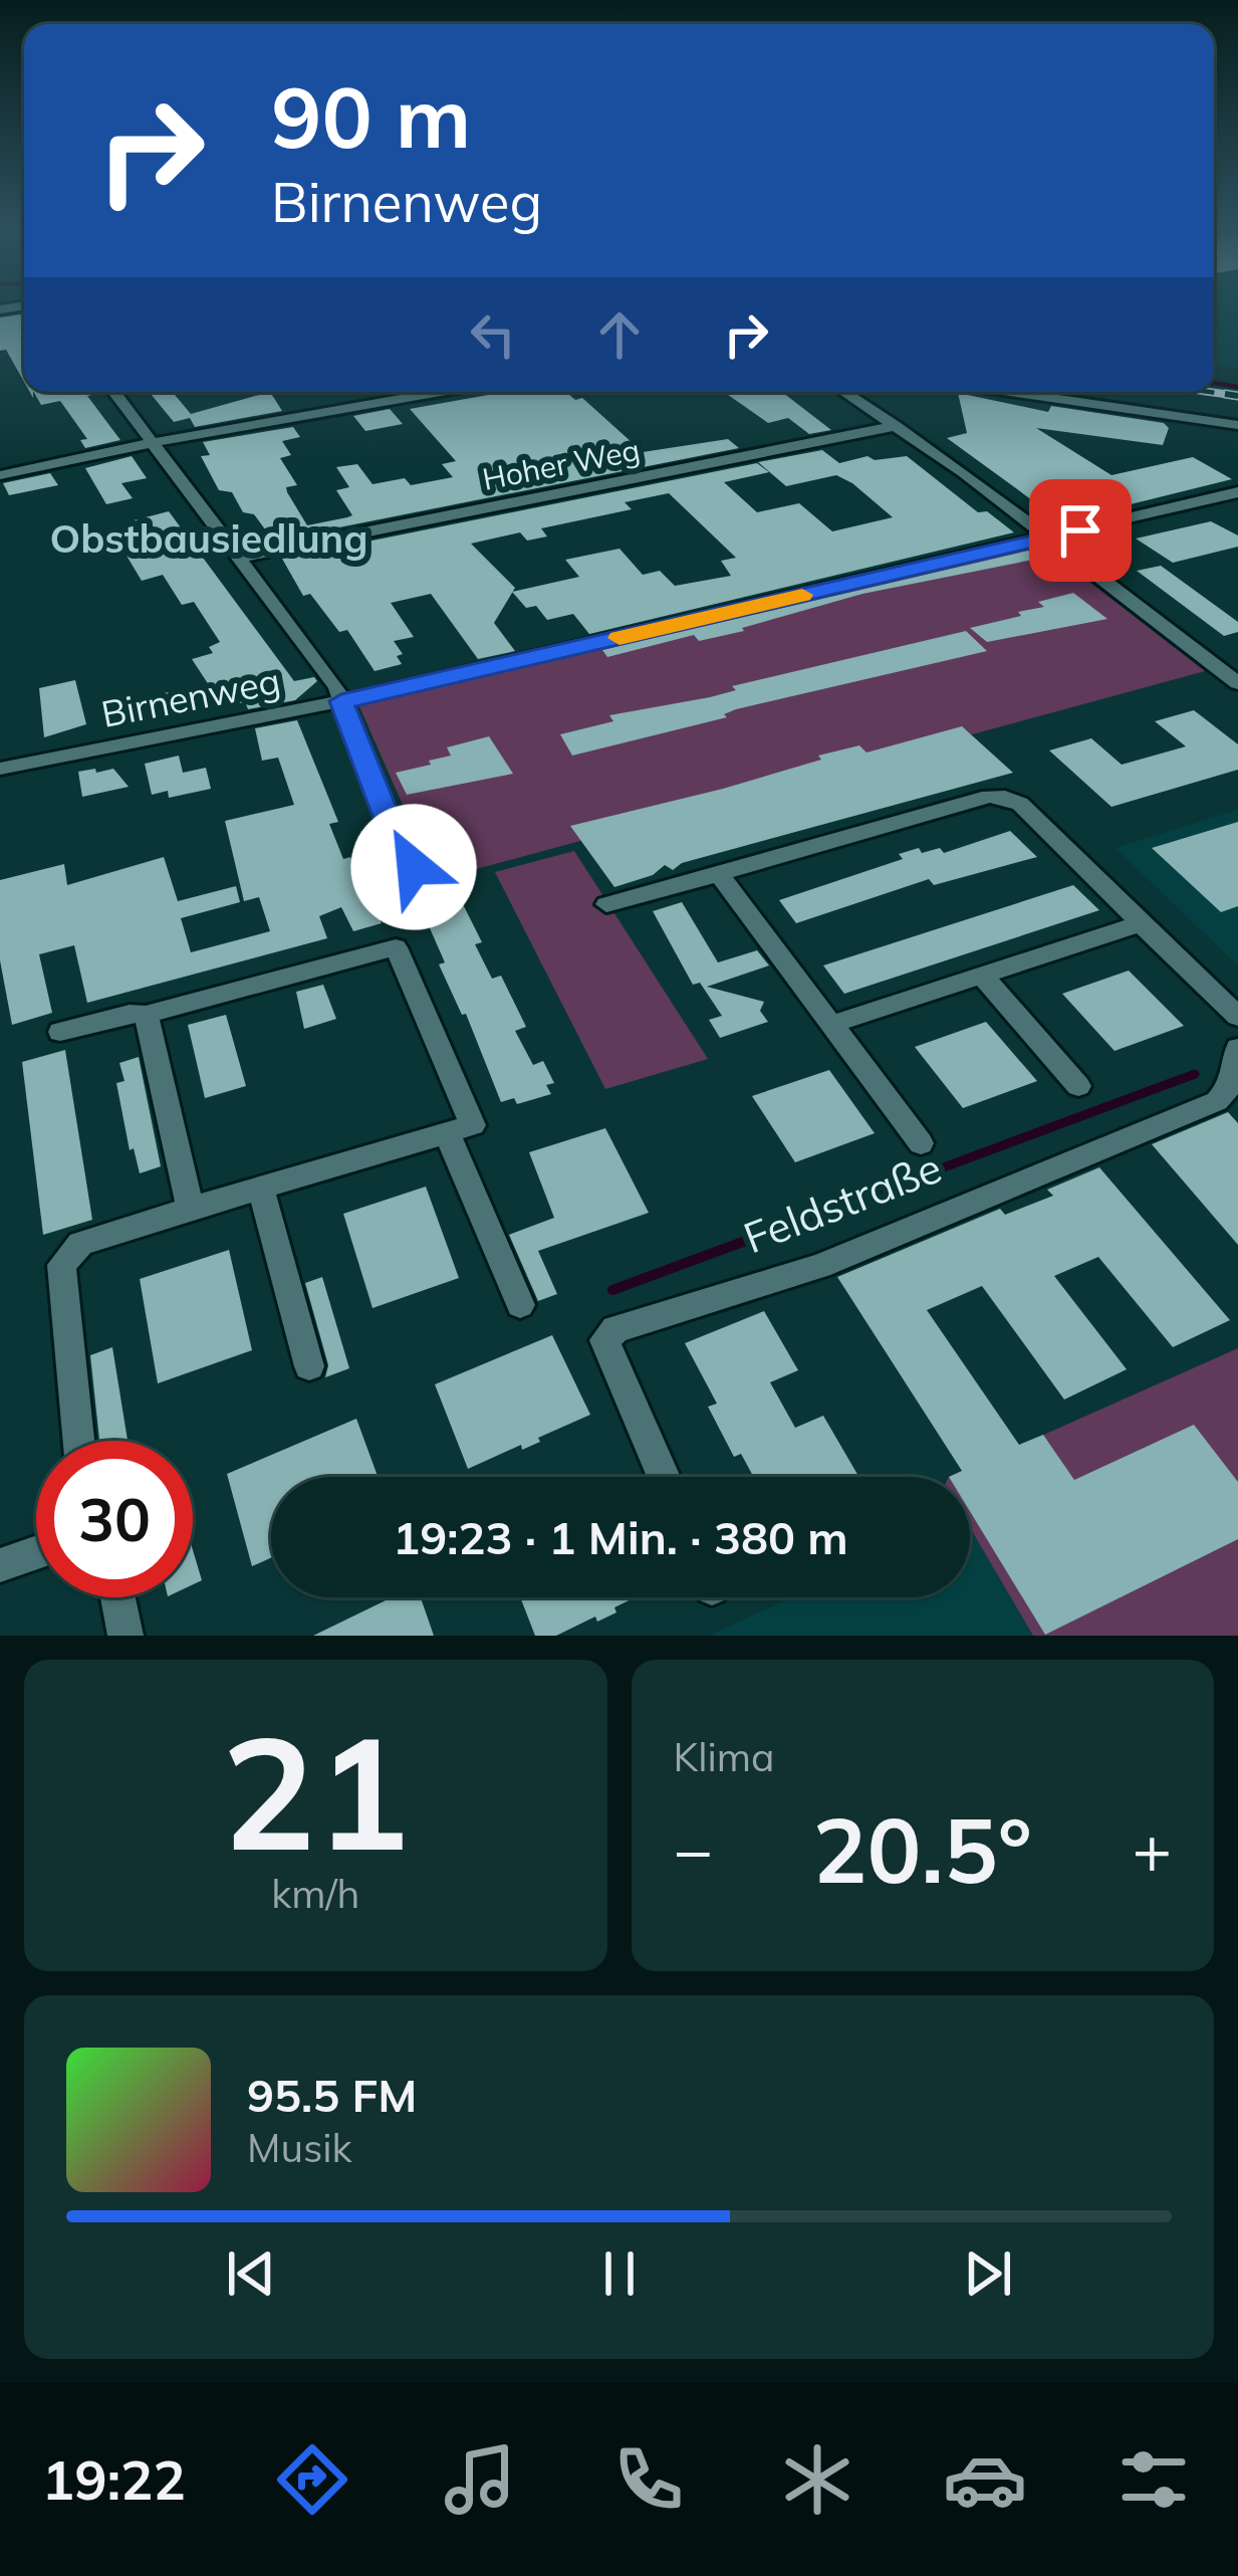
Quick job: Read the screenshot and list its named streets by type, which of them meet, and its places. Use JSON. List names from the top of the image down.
{
  "streets": {
    "street": ["Hoher Weg", "Birnenweg", "Feldstraße"]
  },
  "districts": ["Obstbausiedlung"],
  "page": {
    "turn": ["90 m", "Birnenweg"],
    "limit": "30",
    "trip": "19:23 · 1 Min. · 380 m",
    "tile": [
      ["21", "km/h"],
      "Klima"
    ],
    "heat": ["−", "20.5°", "+"],
    "song": ["95.5 FM", "Musik"],
    "tabs": "19:22"
  }
}
